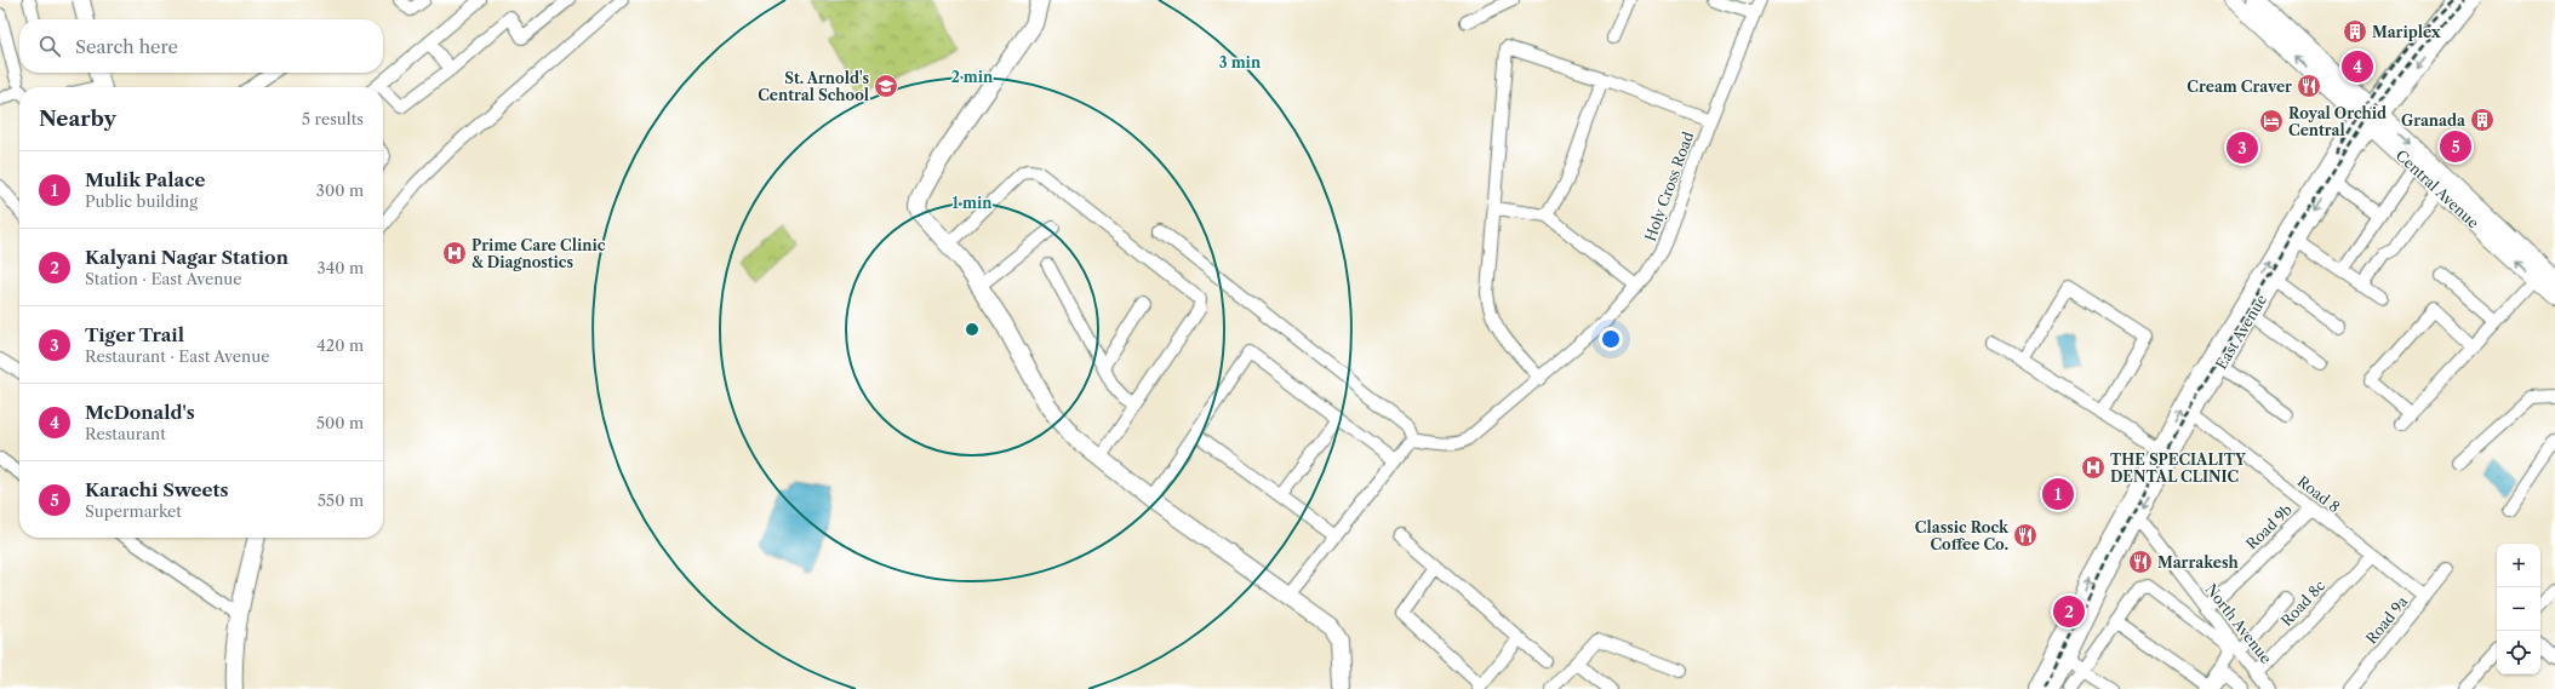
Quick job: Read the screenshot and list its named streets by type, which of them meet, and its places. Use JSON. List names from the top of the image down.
{
  "streets": {
    "street": [
      "Holy Cross Road",
      "Central Avenue",
      "East Avenue",
      "Road 8",
      "Road 9b",
      "Road 8c",
      "Road 9a",
      "North Avenue"
    ]
  },
  "crossings": [
    ["Central Avenue", "East Avenue"],
    ["East Avenue", "Road 8"],
    ["East Avenue", "North Avenue"],
    ["Road 8", "Road 9b"],
    ["Road 8", "Road 8c"],
    ["Road 8", "Road 9a"],
    ["Road 9b", "North Avenue"],
    ["Road 8c", "North Avenue"]
  ],
  "places": {
    "building": ["Mariplex", "Granada"],
    "school or university": ["St. Arnold's Central School"],
    "restaurant": ["Cream Craver", "Classic Rock Coffee Co.", "Marrakesh"],
    "hotel": ["Royal Orchid Central"],
    "hospital": ["Prime Care Clinic & Diagnostics", "THE SPECIALITY DENTAL CLINIC"]
  },
  "page": {
    "search": "Search here",
    "pins": [
      "4",
      "5",
      "3",
      "1",
      "2"
    ],
    "heading": ["Nearby", "5 results"],
    "list": [
      {
        "mark": "1",
        "name": "Mulik Palace",
        "note": "Public building",
        "value": "300 m"
      },
      {
        "mark": "2",
        "name": "Kalyani Nagar Station",
        "note": "Station · East Avenue",
        "value": "340 m"
      },
      {
        "mark": "3",
        "name": "Tiger Trail",
        "note": "Restaurant · East Avenue",
        "value": "420 m"
      },
      {
        "mark": "4",
        "name": "McDonald's",
        "note": "Restaurant",
        "value": "500 m"
      },
      {
        "mark": "5",
        "name": "Karachi Sweets",
        "note": "Supermarket",
        "value": "550 m"
      }
    ],
    "map_buttons": ["+", "−"]
  },
  "rings": ["3 min", "2 min", "1 min"]
}
